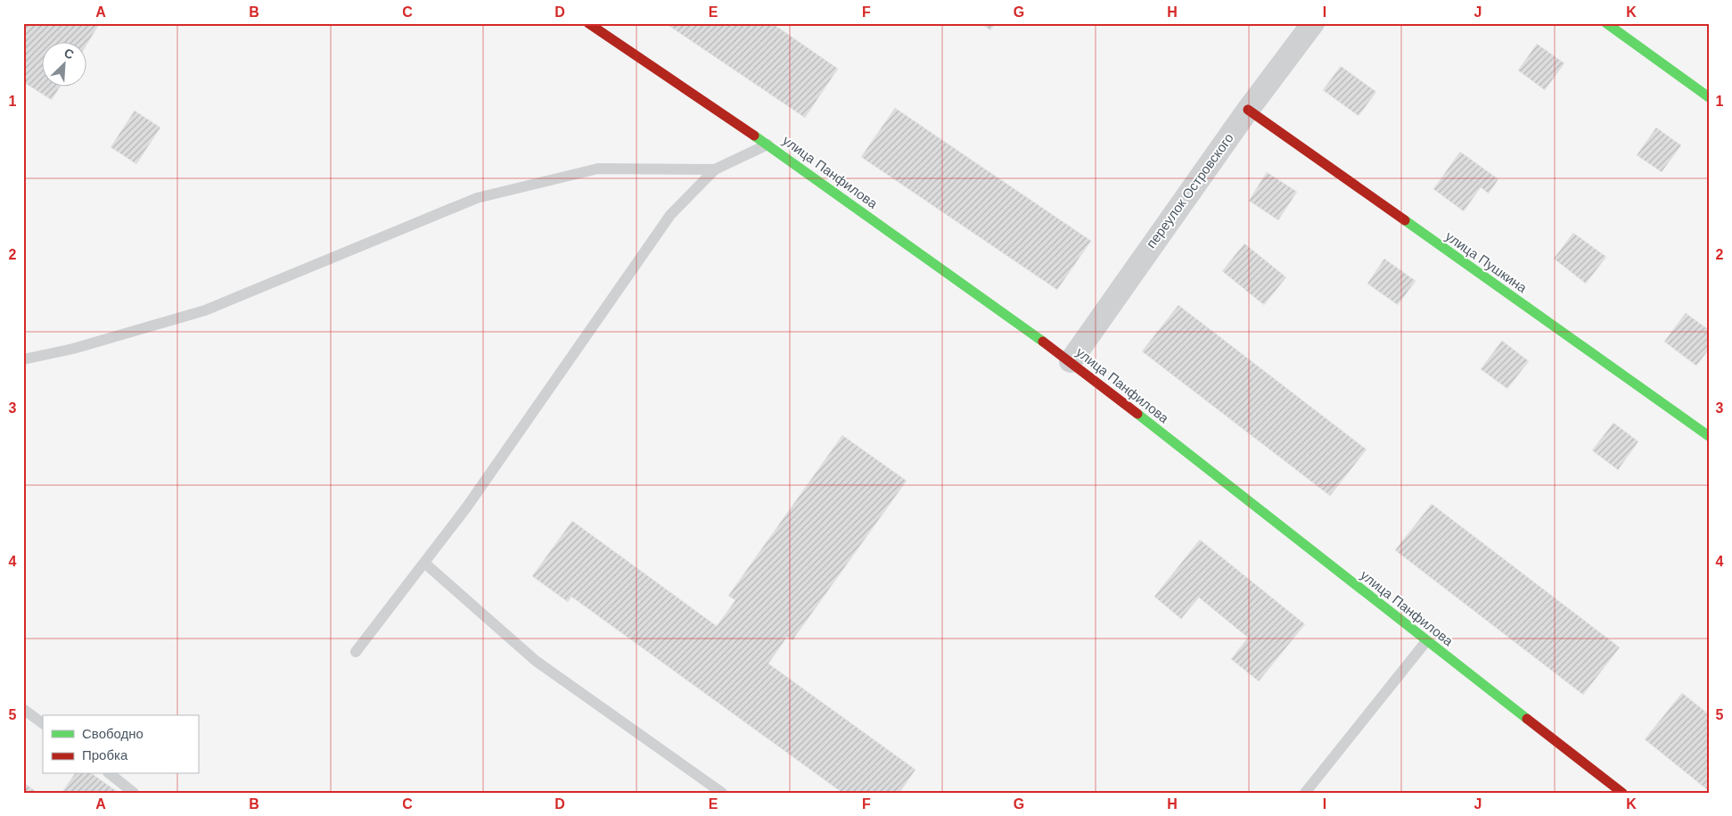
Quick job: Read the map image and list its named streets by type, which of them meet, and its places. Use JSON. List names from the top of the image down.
{
  "streets": {
    "street": ["улица Панфилова", "переулок Островского", "улица Пушкина"]
  },
  "crossings": [
    ["улица Панфилова", "переулок Островского"],
    ["переулок Островского", "улица Пушкина"]
  ],
  "legend": ["Свободно", "Пробка"],
  "north": "top right",
  "grid": {
    "columns": [
      "A",
      "B",
      "C",
      "D",
      "E",
      "F",
      "G",
      "H",
      "I",
      "J",
      "K"
    ],
    "rows": [
      "1",
      "2",
      "3",
      "4",
      "5"
    ]
  }
}
